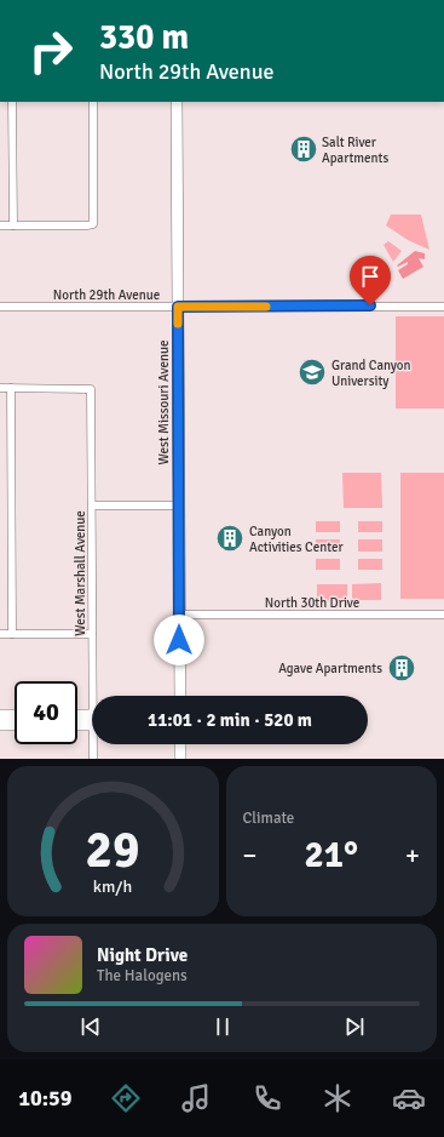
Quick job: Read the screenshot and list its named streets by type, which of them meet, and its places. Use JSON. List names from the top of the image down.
{
  "streets": {
    "street": [
      "North 29th Avenue",
      "West Missouri Avenue",
      "West Marshall Avenue",
      "North 30th Drive"
    ]
  },
  "crossings": [
    ["North 29th Avenue", "West Missouri Avenue"],
    ["West Missouri Avenue", "North 30th Drive"]
  ],
  "places": {
    "building": ["Salt River Apartments", "Canyon Activities Center", "Agave Apartments"],
    "school or university": ["Grand Canyon University"]
  },
  "page": {
    "turn": ["330 m", "North 29th Avenue"],
    "limit": "40",
    "trip": "11:01 · 2 min · 520 m",
    "tile": "Climate",
    "heat": ["−", "21°", "+"],
    "song": ["Night Drive", "The Halogens"],
    "tabs": "10:59",
    "gauge": ["29", "km/h"]
  }
}
